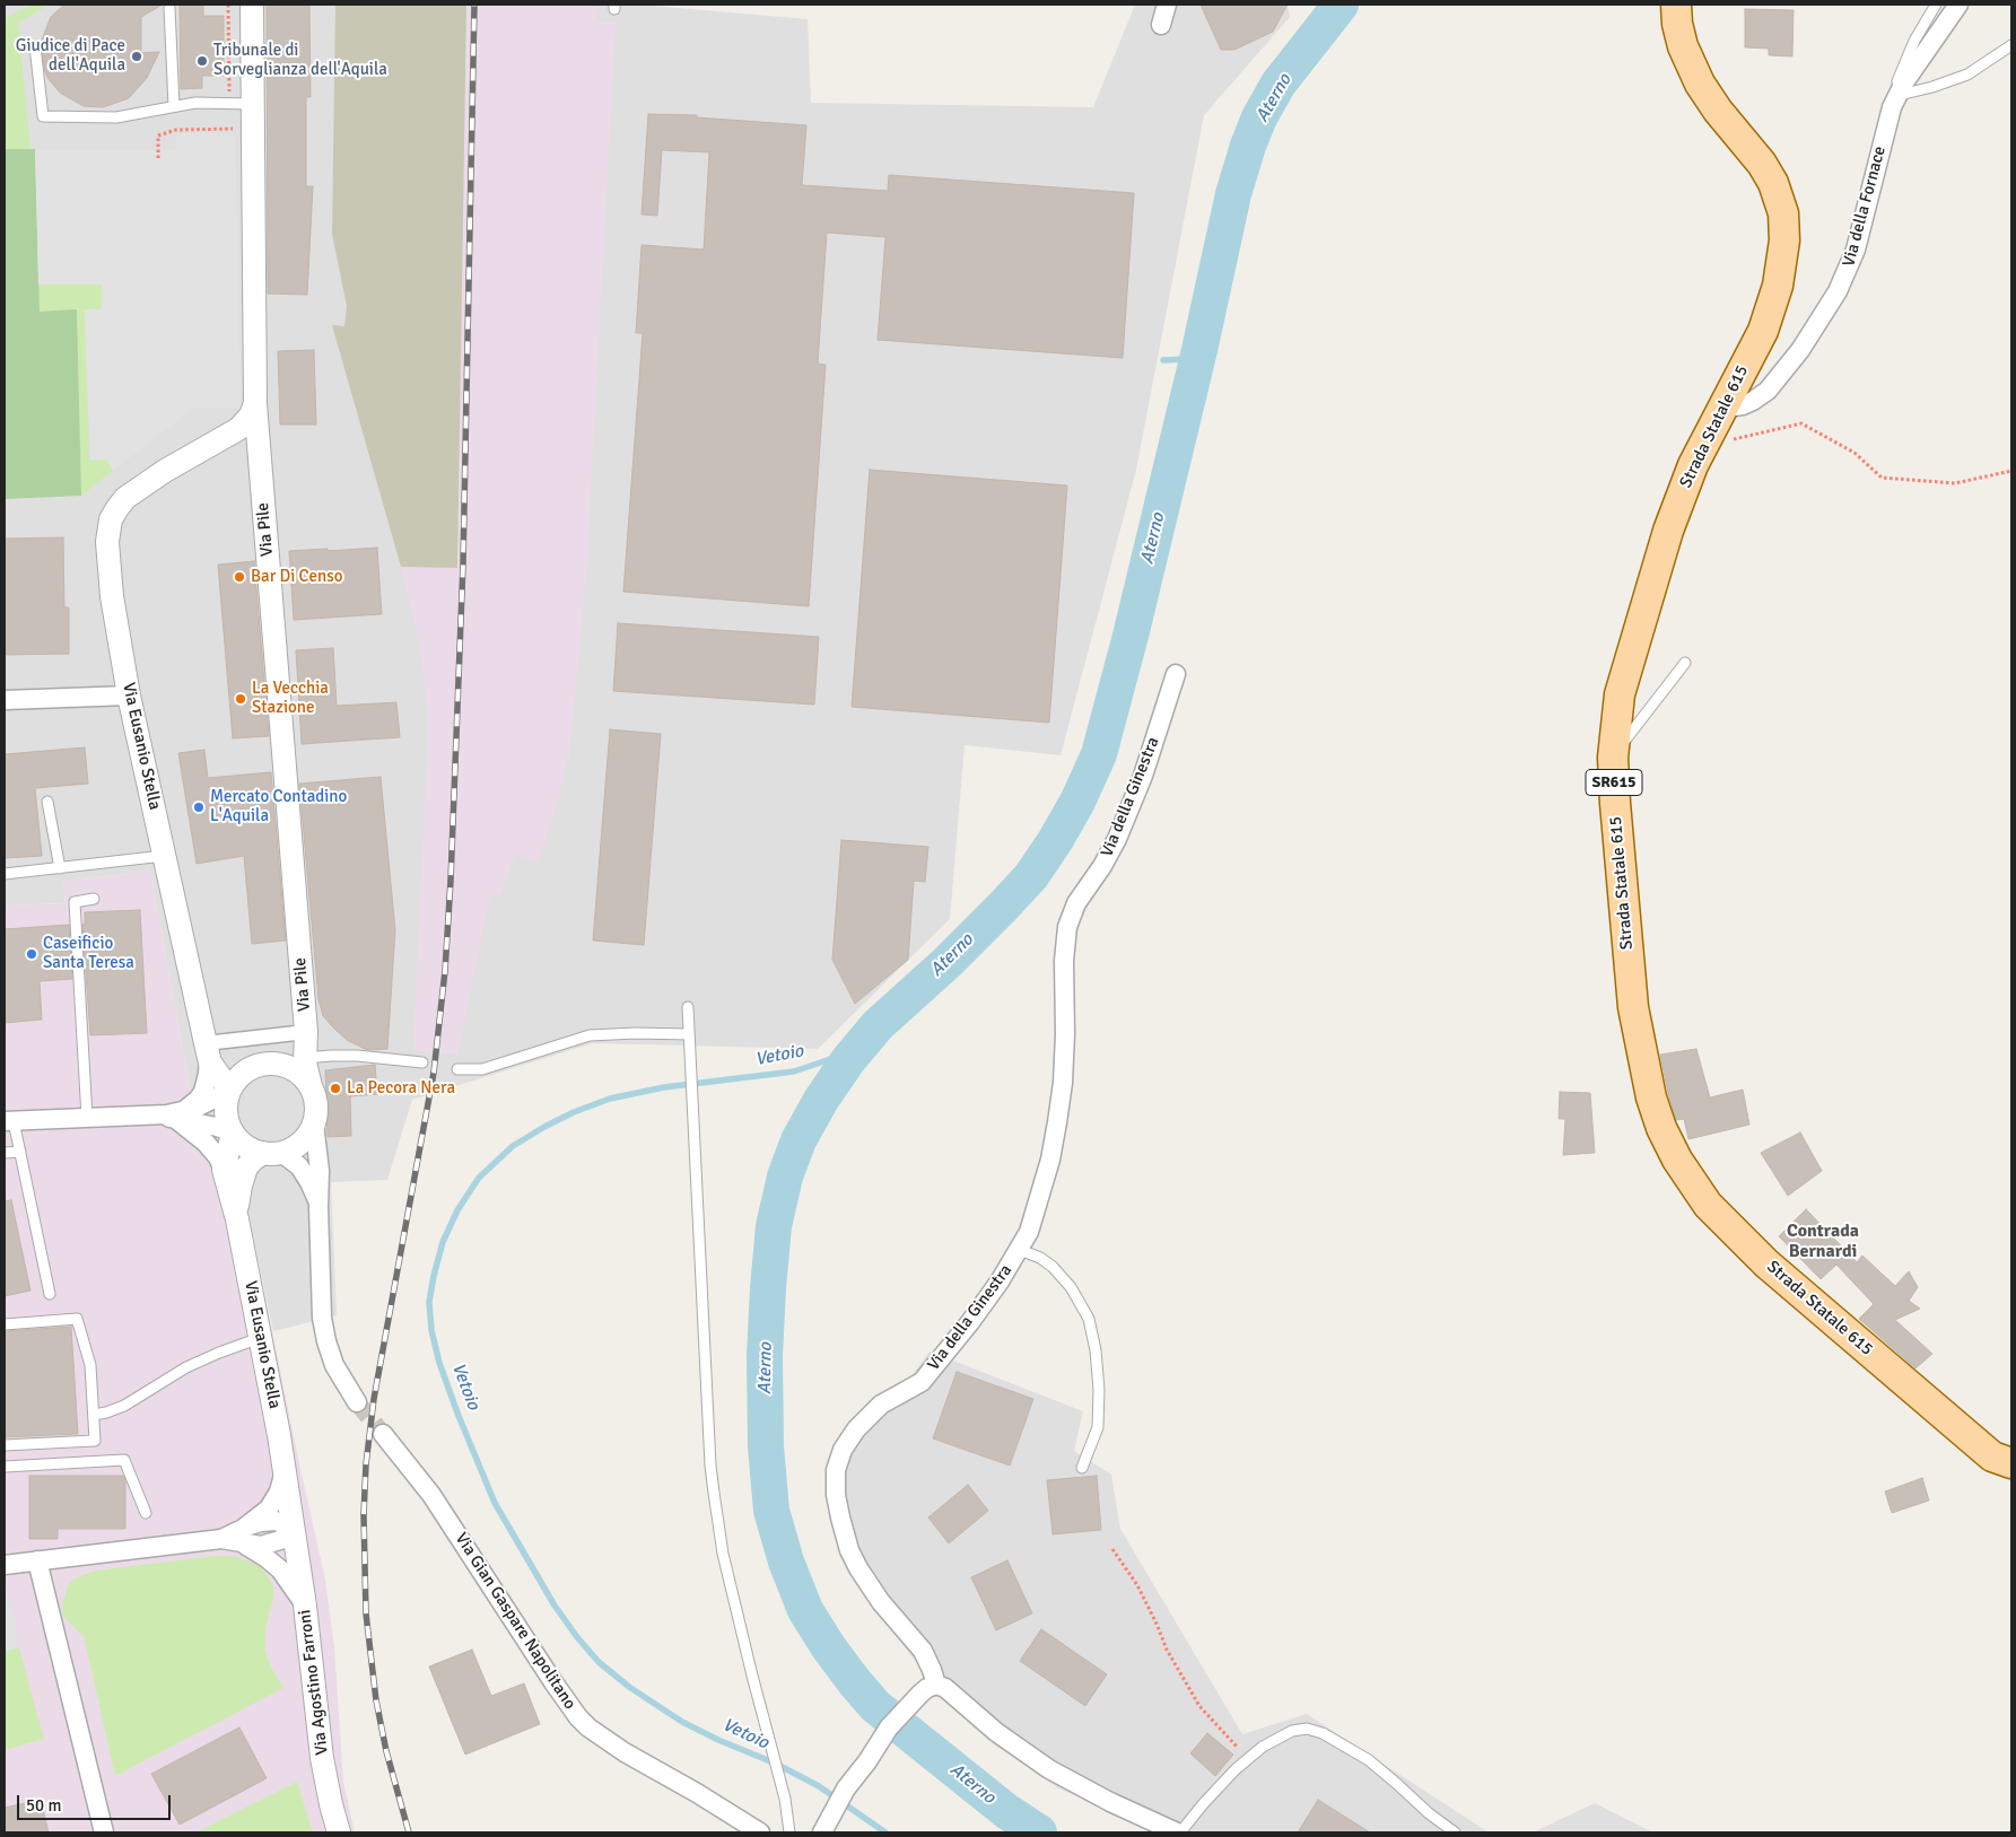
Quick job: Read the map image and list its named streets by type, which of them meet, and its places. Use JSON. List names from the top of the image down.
{
  "streets": {
    "main road": ["Strada Statale 615", "SR615"],
    "street": [
      "Via della Fornace",
      "Via Pile",
      "Via Eusanio Stella",
      "Via della Ginestra",
      "Via Gian Gaspare Napolitano",
      "Via Agostino Farroni"
    ]
  },
  "crossings": [
    ["Via della Fornace", "Strada Statale 615"],
    ["Via Pile", "Via Eusanio Stella"],
    ["Via Eusanio Stella", "Via Agostino Farroni"]
  ],
  "districts": ["Contrada Bernardi"],
  "water": ["Aterno", "Vetoio"],
  "places": [
    "Giudice di Pace dell'Aquila",
    "Tribunale di Sorveglianza dell'Aquila",
    "Bar Di Censo",
    "La Vecchia Stazione",
    "Mercato Contadino L'Aquila",
    "Caseificio Santa Teresa",
    "La Pecora Nera"
  ],
  "scale_bar": "50 m"
}
